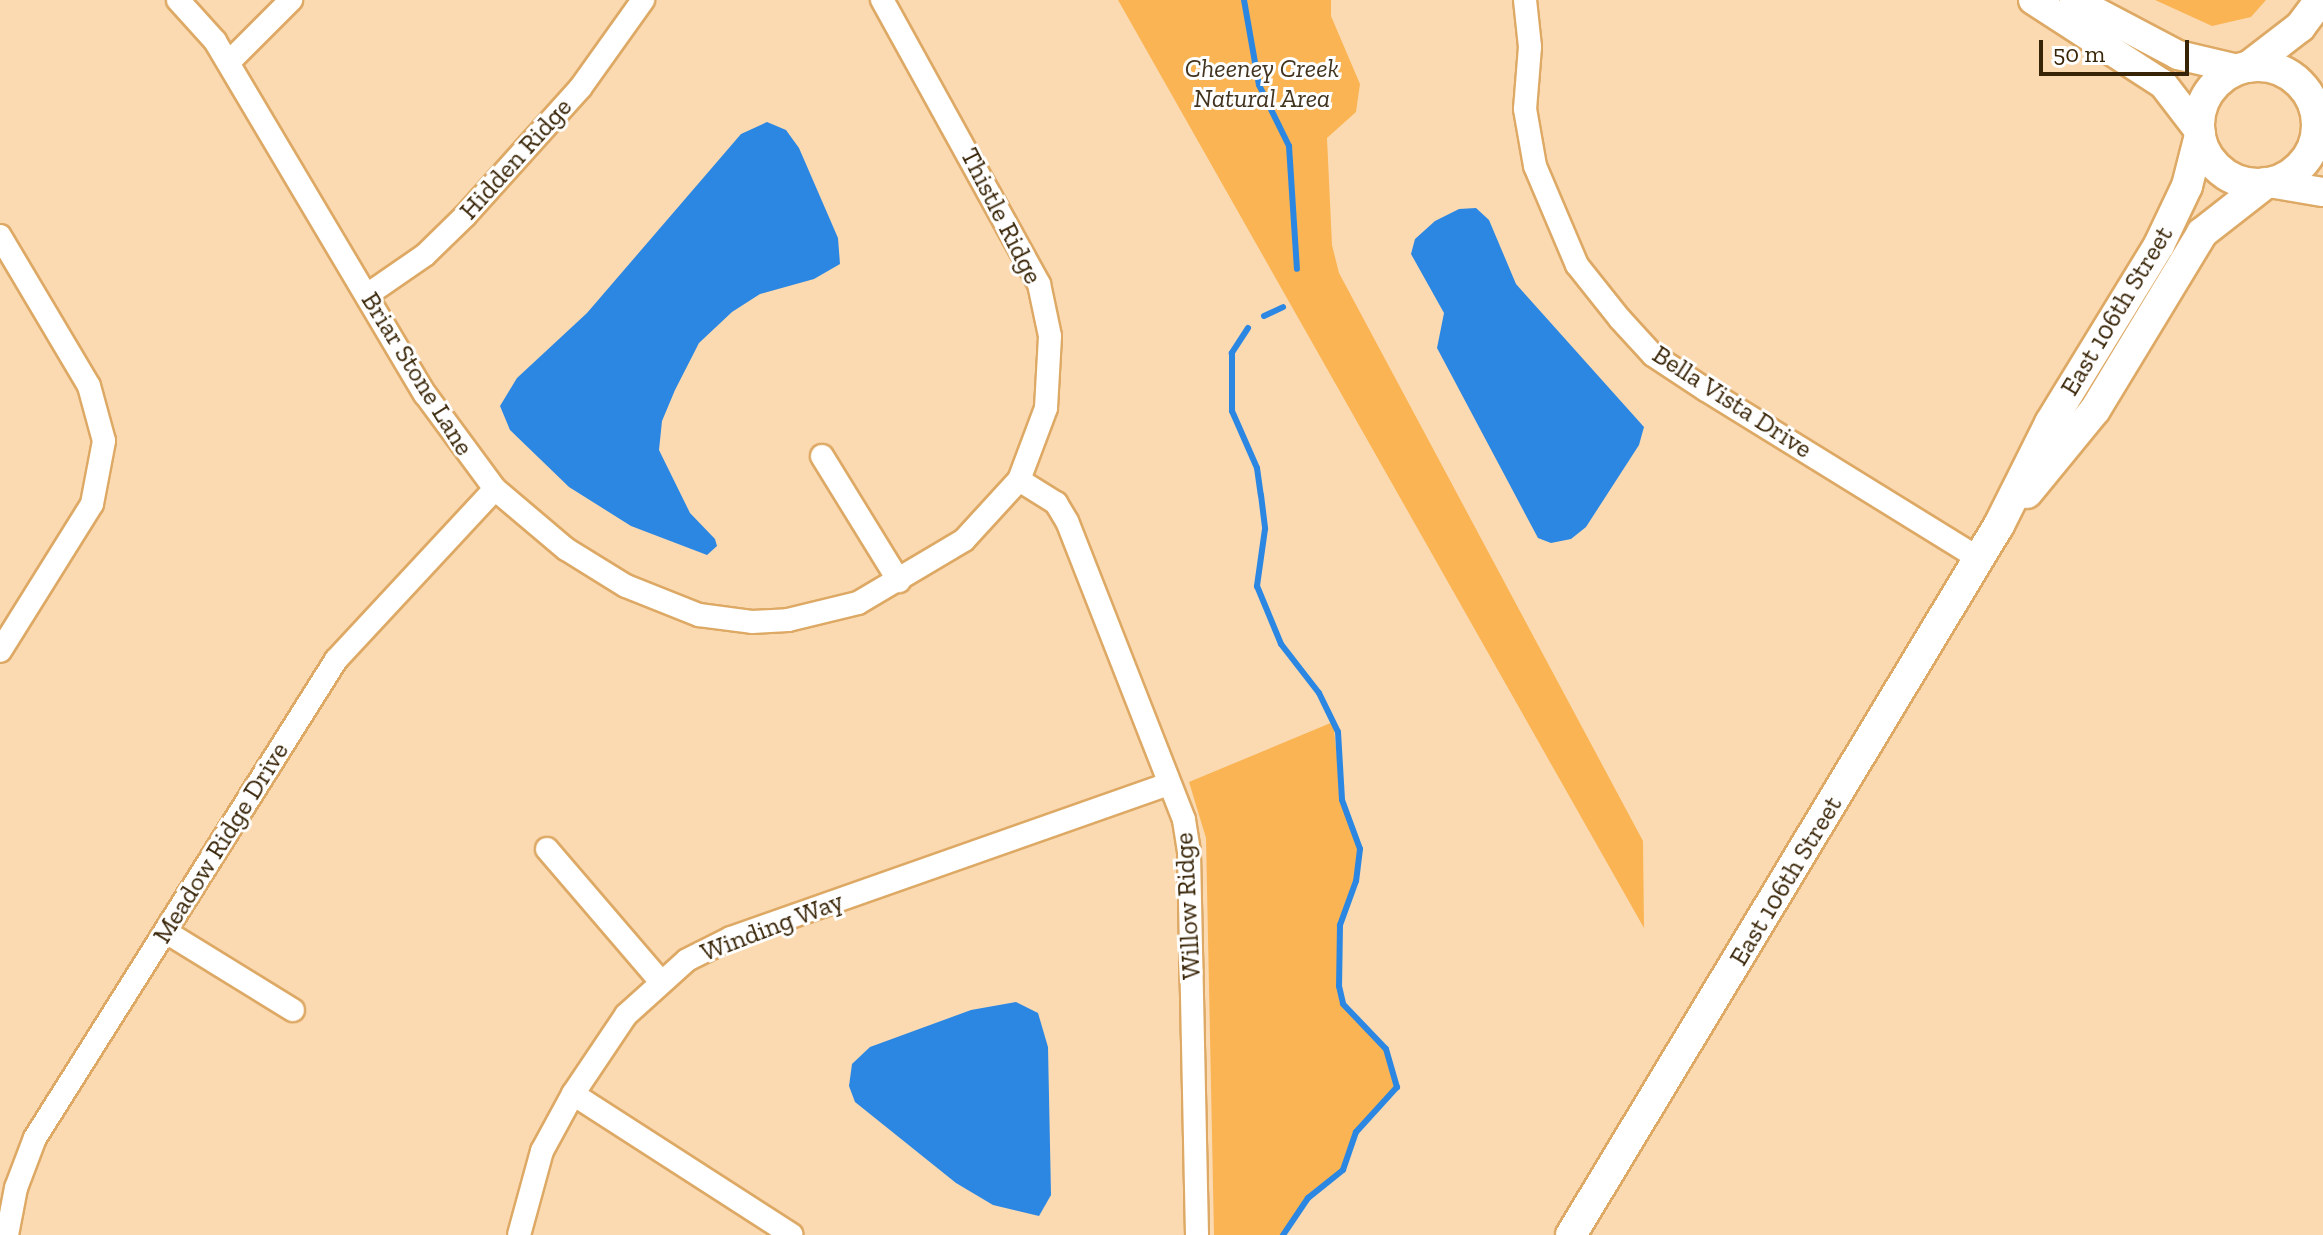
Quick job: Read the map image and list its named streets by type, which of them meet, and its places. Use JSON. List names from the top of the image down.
{
  "streets": {
    "main road": ["East 106th Street"],
    "street": [
      "Hidden Ridge",
      "Thistle Ridge",
      "Briar Stone Lane",
      "Bella Vista Drive",
      "Meadow Ridge Drive",
      "Willow Ridge",
      "Winding Way"
    ]
  },
  "crossings": [
    ["Hidden Ridge", "Briar Stone Lane"],
    ["Thistle Ridge", "Briar Stone Lane"],
    ["Thistle Ridge", "Willow Ridge"],
    ["East 106th Street", "Bella Vista Drive"],
    ["Briar Stone Lane", "Meadow Ridge Drive"],
    ["Willow Ridge", "Winding Way"]
  ],
  "parks": ["Cheeney Creek Natural Area"],
  "scale_bar": "50 m"
}
